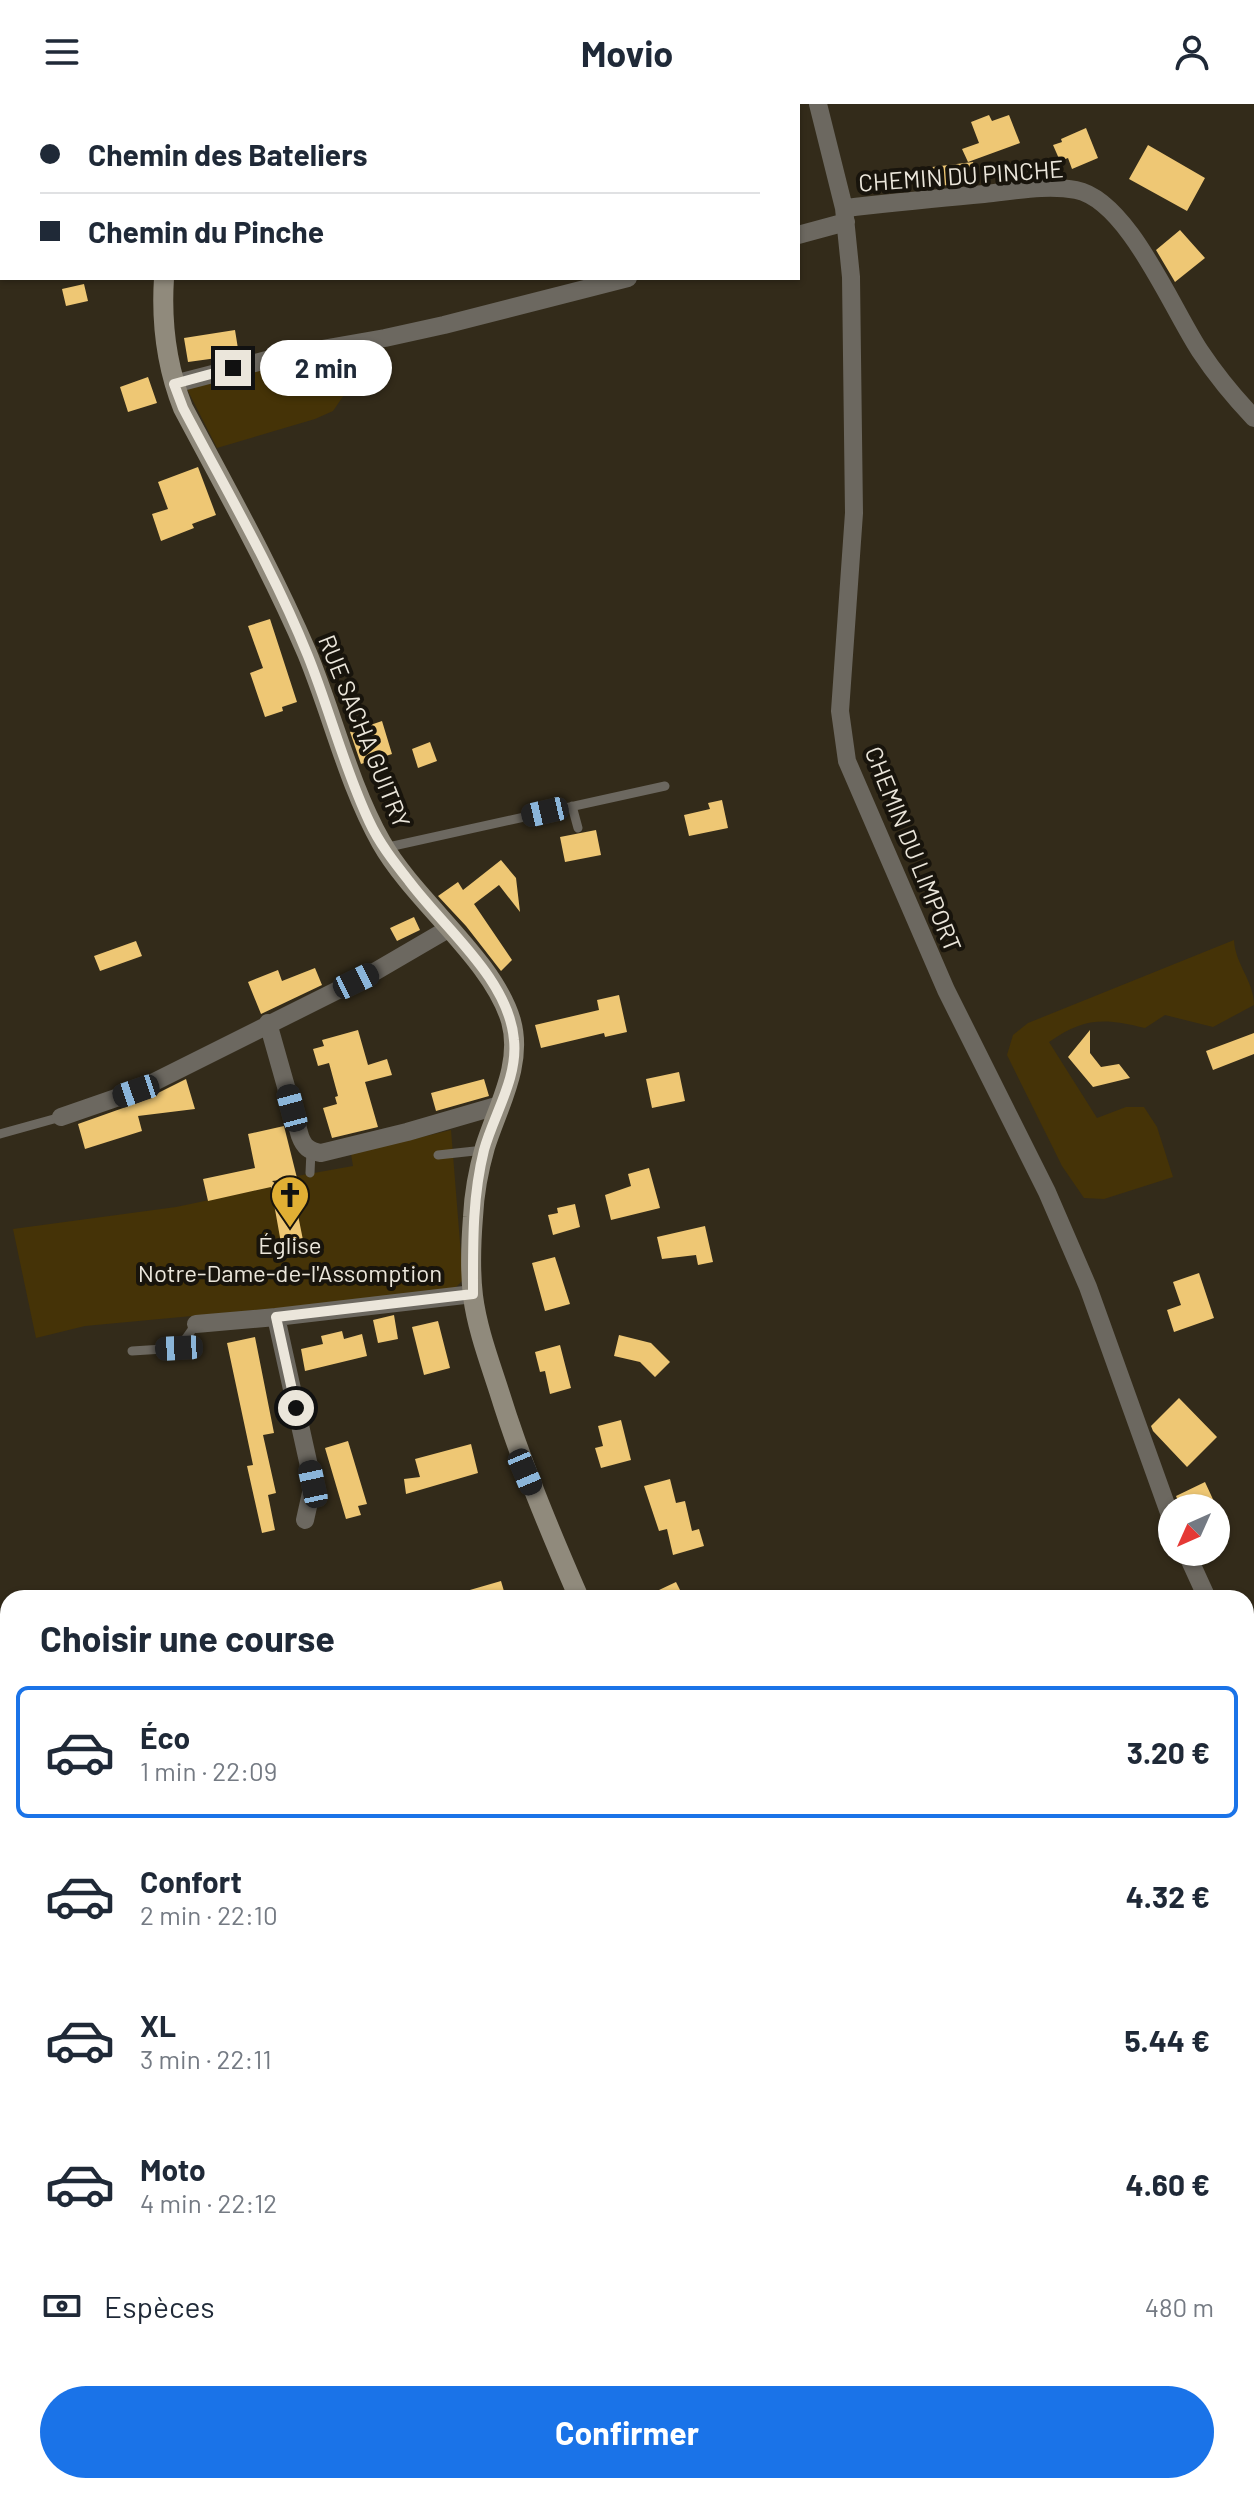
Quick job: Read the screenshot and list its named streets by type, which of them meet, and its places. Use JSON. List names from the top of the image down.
{
  "streets": {
    "street": ["CHEMIN DU PINCHE", "RUE SACHA GUITRY", "CHEMIN DU LIMPORT"]
  },
  "crossings": [
    ["CHEMIN DU PINCHE", "CHEMIN DU LIMPORT"]
  ],
  "places": {
    "church": ["Église Notre-Dame-de-l'Assomption"]
  },
  "north": "bottom left",
  "page": {
    "header": "Movio",
    "banner": ["Chemin des Bateliers", "Chemin du Pinche"],
    "bubble": "2 min",
    "heading": "Choisir une course",
    "list": [
      {
        "name": "Éco",
        "note": "1 min · 22:09",
        "value": "3.20 €"
      },
      {
        "name": "Confort",
        "note": "2 min · 22:10",
        "value": "4.32 €"
      },
      {
        "name": "XL",
        "note": "3 min · 22:11",
        "value": "5.44 €"
      },
      {
        "name": "Moto",
        "note": "4 min · 22:12",
        "value": "4.60 €"
      }
    ],
    "pay": ["Espèces", "480 m"],
    "buttons": "Confirmer"
  }
}
